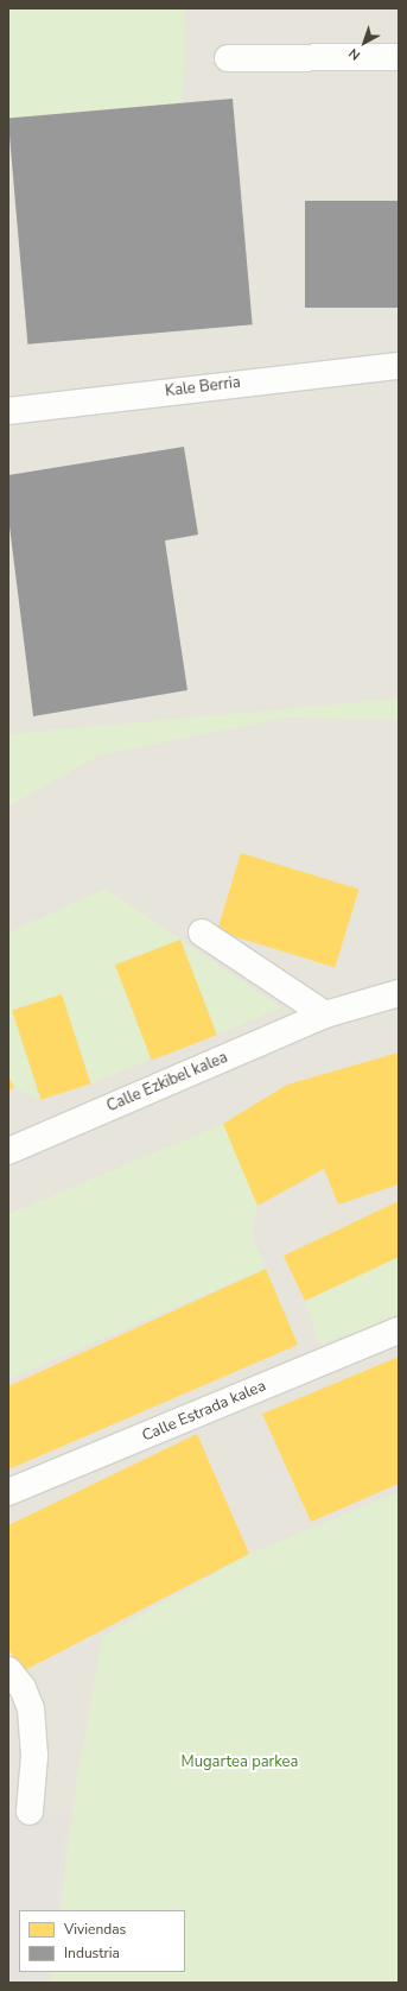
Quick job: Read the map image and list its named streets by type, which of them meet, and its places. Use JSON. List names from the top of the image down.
{
  "streets": {
    "street": ["Kale Berria", "Calle Ezkibel kalea", "Calle Estrada kalea"]
  },
  "parks": ["Mugartea parkea"],
  "legend": ["Viviendas", "Industria"],
  "north": "bottom left"
}
